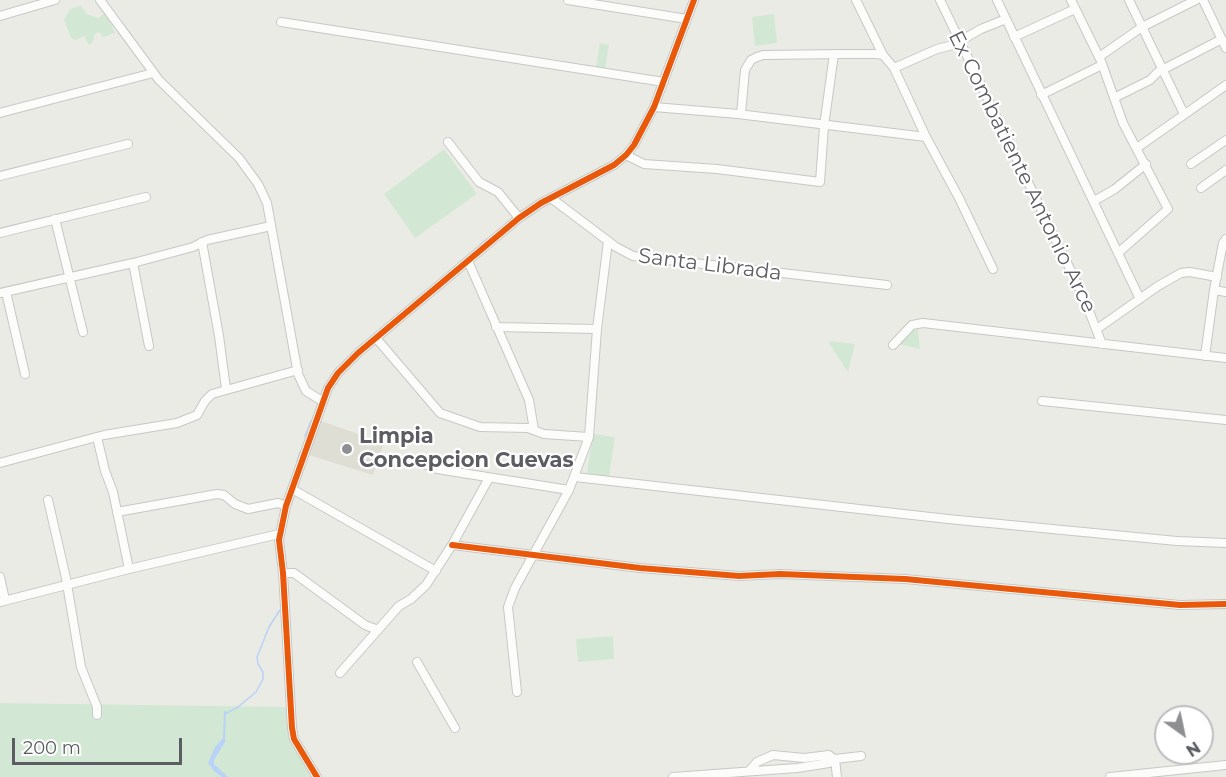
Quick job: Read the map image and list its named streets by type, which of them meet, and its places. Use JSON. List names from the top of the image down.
{
  "streets": {
    "street": ["Ex Combatiente Antonio Arce", "Santa Librada"]
  },
  "places": ["Limpia Concepcion Cuevas"],
  "scale_bar": "200 m",
  "north": "bottom right"
}
